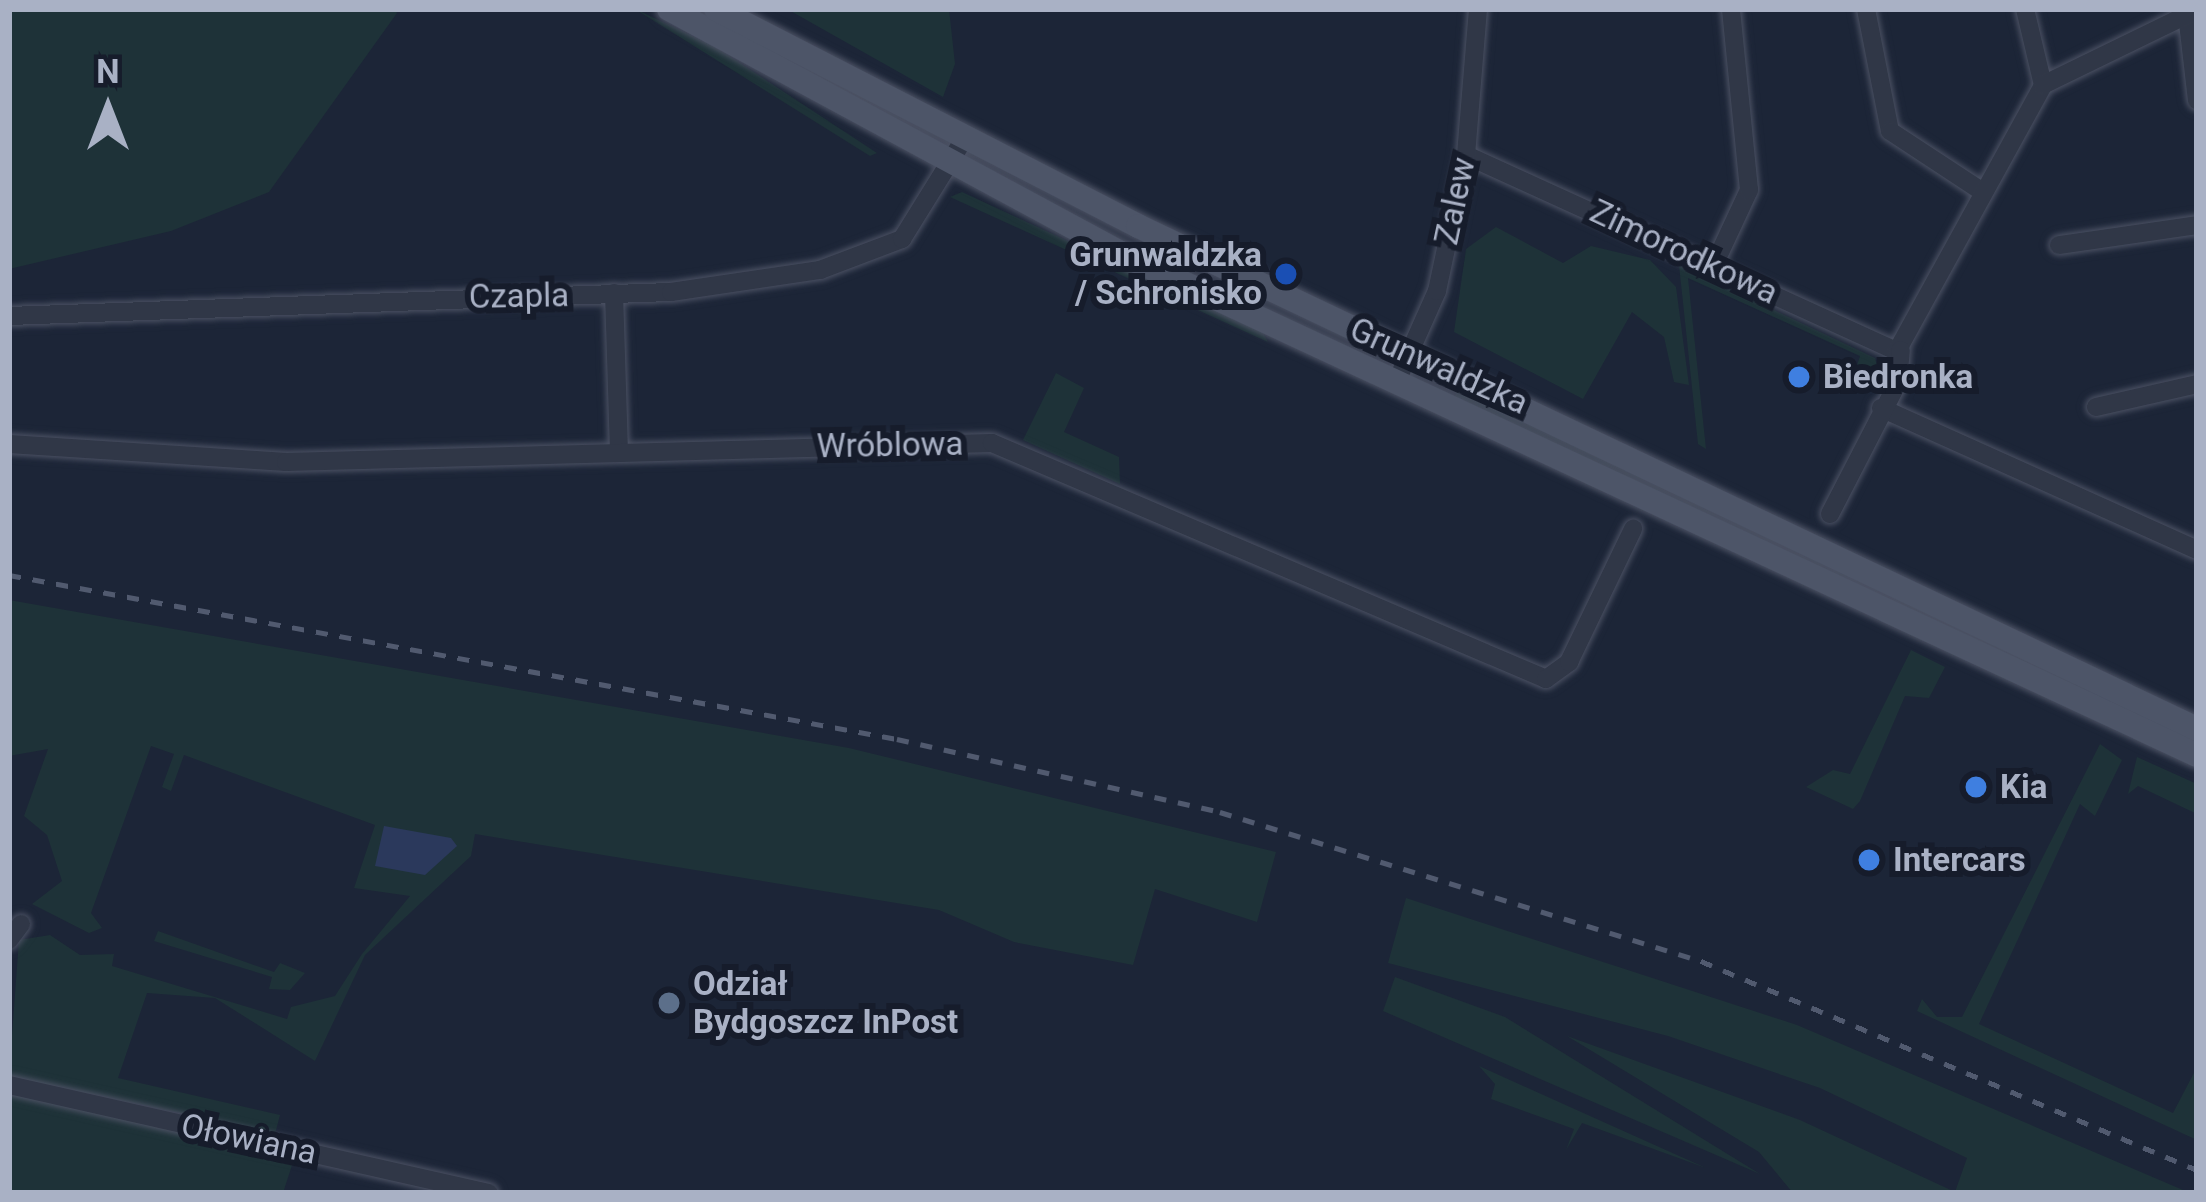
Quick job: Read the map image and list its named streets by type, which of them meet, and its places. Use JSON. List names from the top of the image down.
{
  "streets": {
    "main road": ["Grunwaldzka"],
    "street": [
      "Zalew",
      "Zimorodkowa",
      "Czapla",
      "Wróblowa",
      "Ołowiana"
    ]
  },
  "crossings": [
    ["Zalew", "Zimorodkowa"],
    ["Zalew", "Grunwaldzka"],
    ["Czapla", "Grunwaldzka"]
  ],
  "places": [
    "Grunwaldzka / Schronisko",
    "Biedronka",
    "Kia",
    "Intercars",
    "Odział Bydgoszcz InPost"
  ],
  "north": "top"
}
